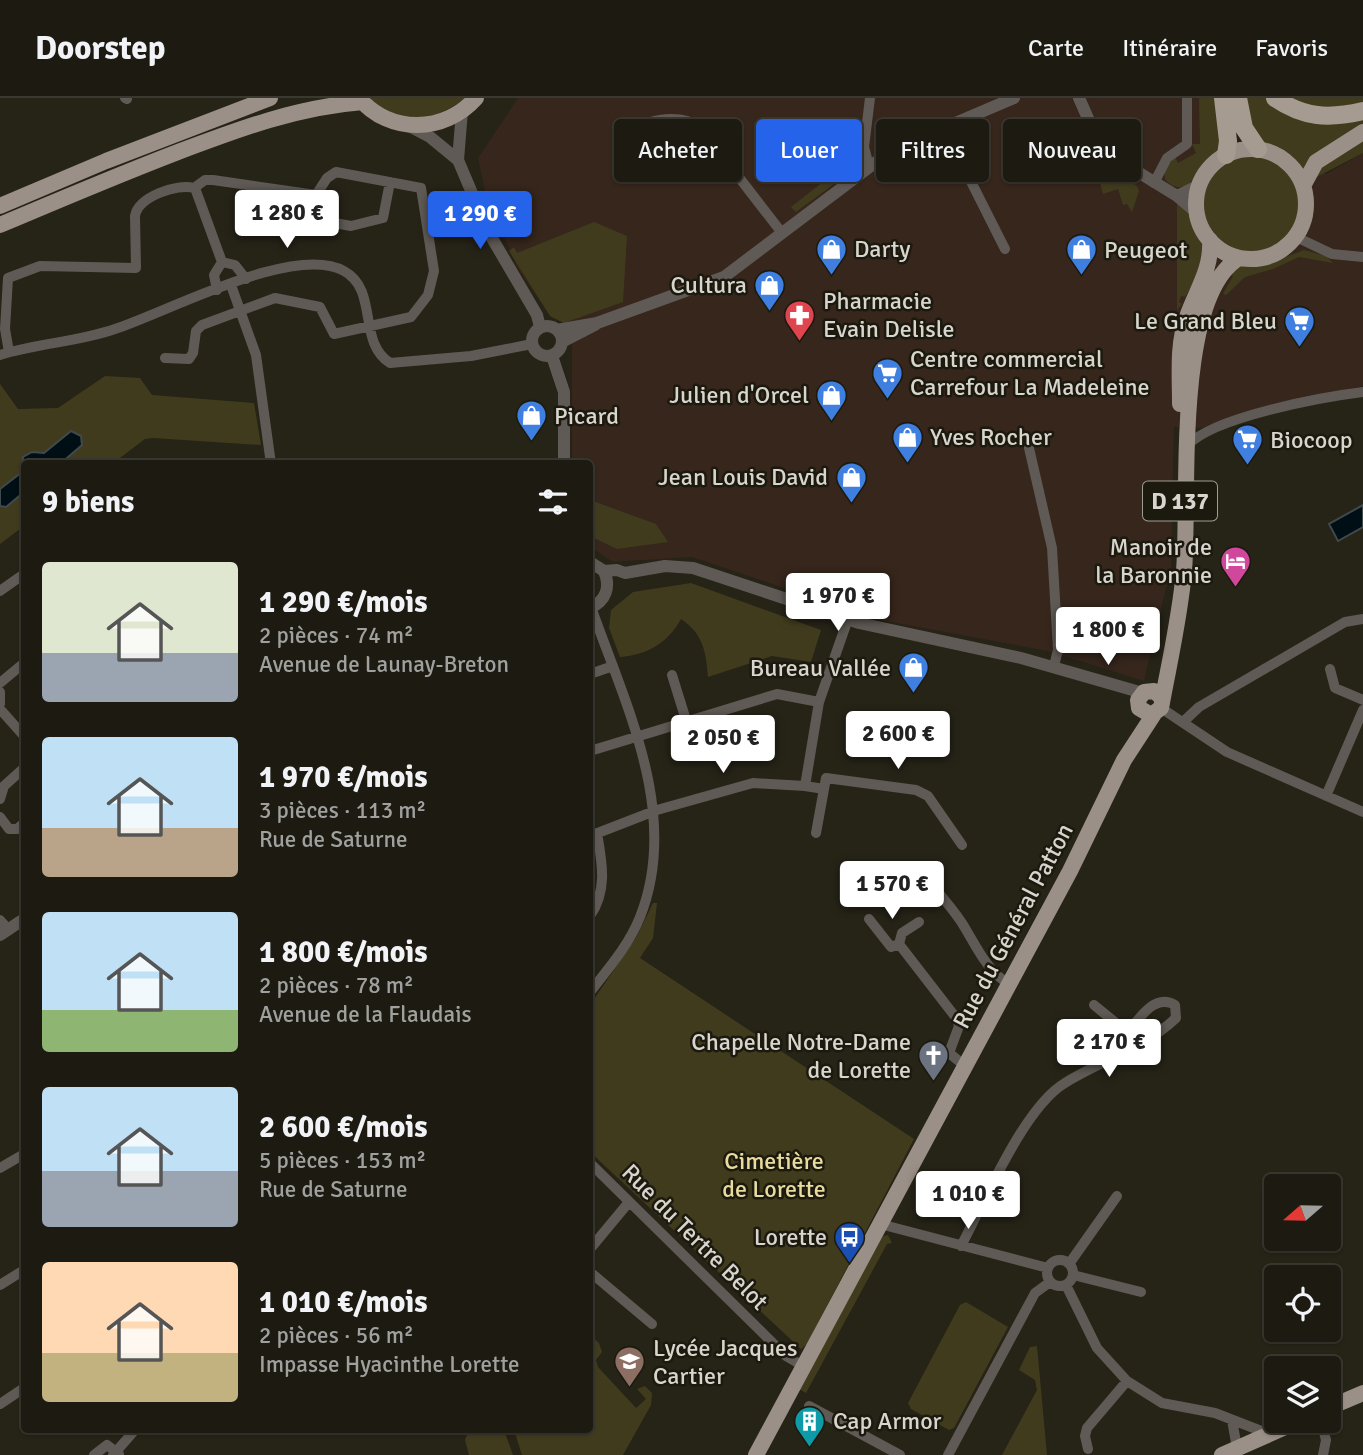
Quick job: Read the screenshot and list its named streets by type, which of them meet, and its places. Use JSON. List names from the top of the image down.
{
  "streets": {
    "main road": ["D 137", "Rue du Général Patton"],
    "street": ["Rue du Tertre Belot"]
  },
  "crossings": [
    ["D 137", "Rue du Général Patton"],
    ["D 137", "Rue du Tertre Belot"]
  ],
  "parks": ["Cimetière de Lorette"],
  "places": {
    "shop": [
      "Darty",
      "Peugeot",
      "Cultura",
      "Julien d'Orcel",
      "Picard",
      "Yves Rocher",
      "Jean Louis David",
      "Bureau Vallée"
    ],
    "pharmacy": ["Pharmacie Evain Delisle"],
    "supermarket": ["Le Grand Bleu", "Centre commercial Carrefour La Madeleine", "Biocoop"],
    "hotel": ["Manoir de la Baronnie"],
    "church": ["Chapelle Notre-Dame de Lorette"],
    "bus stop": ["Lorette"],
    "school or university": ["Lycée Jacques Cartier"],
    "building": ["Cap Armor"]
  },
  "north": "left",
  "page": {
    "header": "Doorstep",
    "nav": ["Carte", "Itinéraire", "Favoris"],
    "chip": [
      "Acheter",
      "Louer",
      "Filtres",
      "Nouveau"
    ],
    "price": [
      "1 280 €",
      "1 290 €",
      "1 970 €",
      "1 800 €",
      "2 600 €",
      "2 050 €",
      "1 570 €",
      "2 170 €",
      "1 010 €"
    ],
    "heading": "9 biens",
    "list": [
      {
        "name": "1 290 €/mois",
        "note": "2 pièces · 74 m² · Avenue de Launay-Breton"
      },
      {
        "name": "1 970 €/mois",
        "note": "3 pièces · 113 m² · Rue de Saturne"
      },
      {
        "name": "1 800 €/mois",
        "note": "2 pièces · 78 m² · Avenue de la Flaudais"
      },
      {
        "name": "2 600 €/mois",
        "note": "5 pièces · 153 m² · Rue de Saturne"
      },
      {
        "name": "1 010 €/mois",
        "note": "2 pièces · 56 m² · Impasse Hyacinthe Lorette"
      }
    ]
  }
}
